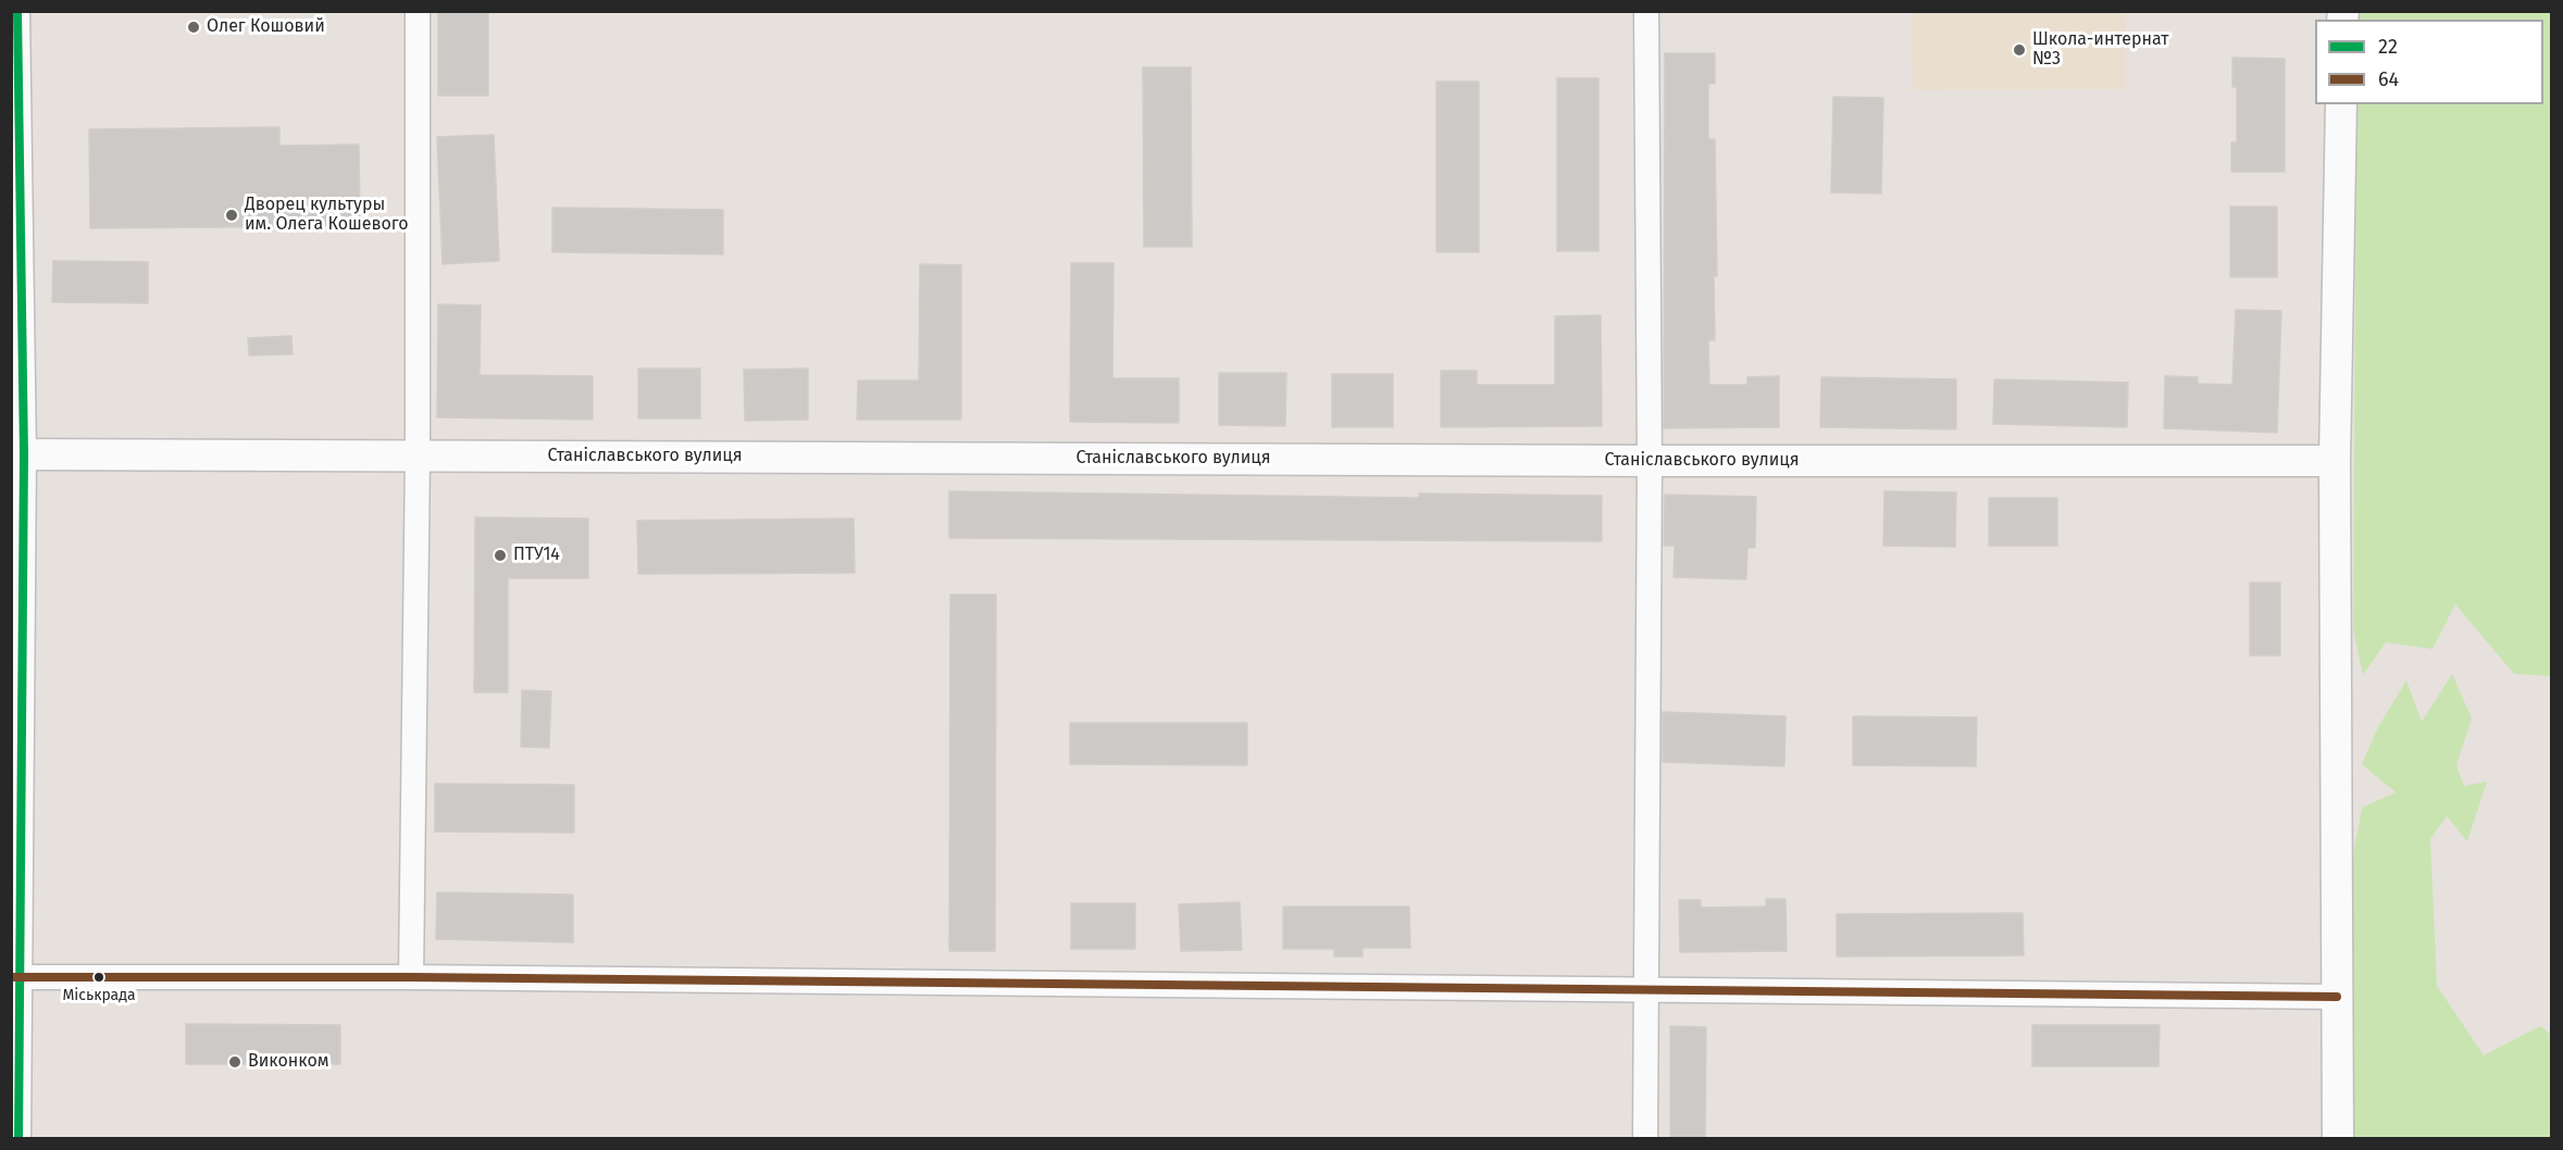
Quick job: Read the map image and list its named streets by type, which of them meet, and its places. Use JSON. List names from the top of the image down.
{
  "streets": {
    "street": ["Станіславського вулиця"]
  },
  "places": [
    "Олег Кошовий",
    "Школа-интернат №3",
    "Дворец культуры им. Олега Кошевого",
    "ПТУ14",
    "Міськрада",
    "Виконком"
  ],
  "lines": ["transit line 22", "transit line 64"],
  "legend": ["22", "64"]
}
